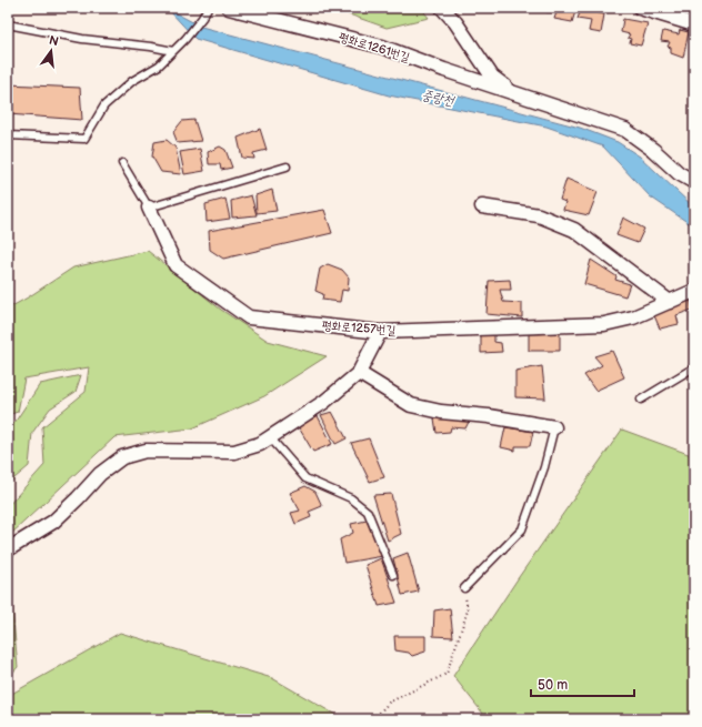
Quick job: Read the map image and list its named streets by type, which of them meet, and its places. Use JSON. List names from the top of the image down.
{
  "streets": {
    "street": ["평화로1261번길", "평화로1257번길"]
  },
  "water": ["중랑천"],
  "scale_bar": "50 m",
  "north": "top"
}
